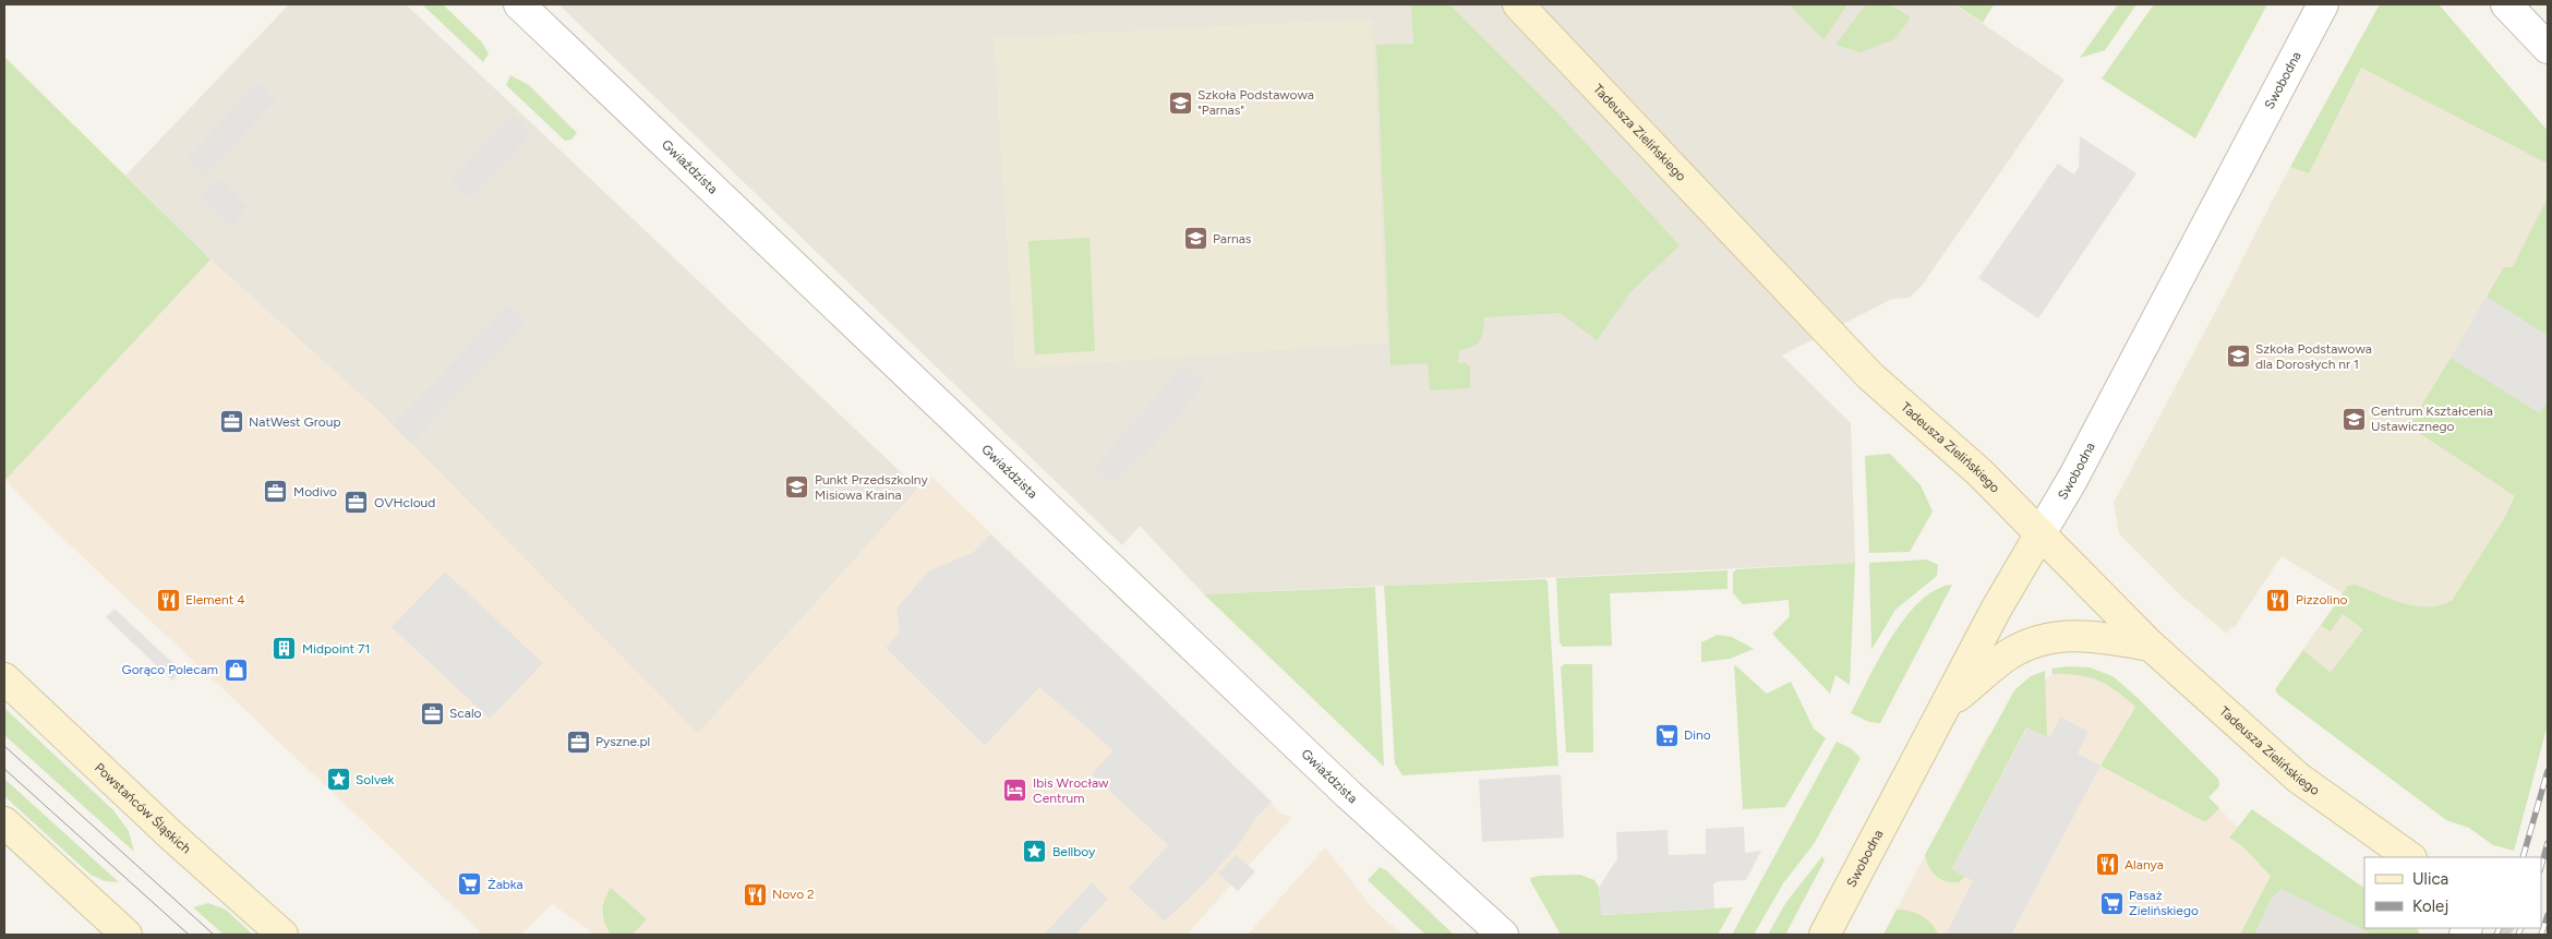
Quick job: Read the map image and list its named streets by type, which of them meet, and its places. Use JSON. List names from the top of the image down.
{
  "streets": {
    "street": [
      "Swobodna",
      "Tadeusza Zielińskiego",
      "Gwiaździsta",
      "Powstańców Śląskich"
    ]
  },
  "crossings": [
    ["Swobodna", "Tadeusza Zielińskiego"]
  ],
  "places": {
    "school or university": [
      "Szkoła Podstawowa \"Parnas\"",
      "Parnas",
      "Szkoła Podstawowa dla Dorosłych nr 1",
      "Centrum Kształcenia Ustawicznego",
      "Punkt Przedszkolny Misiowa Kraina"
    ],
    "office": [
      "NatWest Group",
      "Modivo",
      "OVHcloud",
      "Scalo",
      "Pyszne.pl"
    ],
    "restaurant": [
      "Element 4",
      "Pizzolino",
      "Alanya",
      "Novo 2"
    ],
    "building": ["Midpoint 71"],
    "shop": ["Gorąco Polecam"],
    "supermarket": ["Dino", "Żabka", "Pasaż Zielińskiego"],
    "place": ["Solvek", "Bellboy"],
    "hotel": ["Ibis Wrocław Centrum"]
  },
  "legend": ["Ulica", "Kolej"]
}
